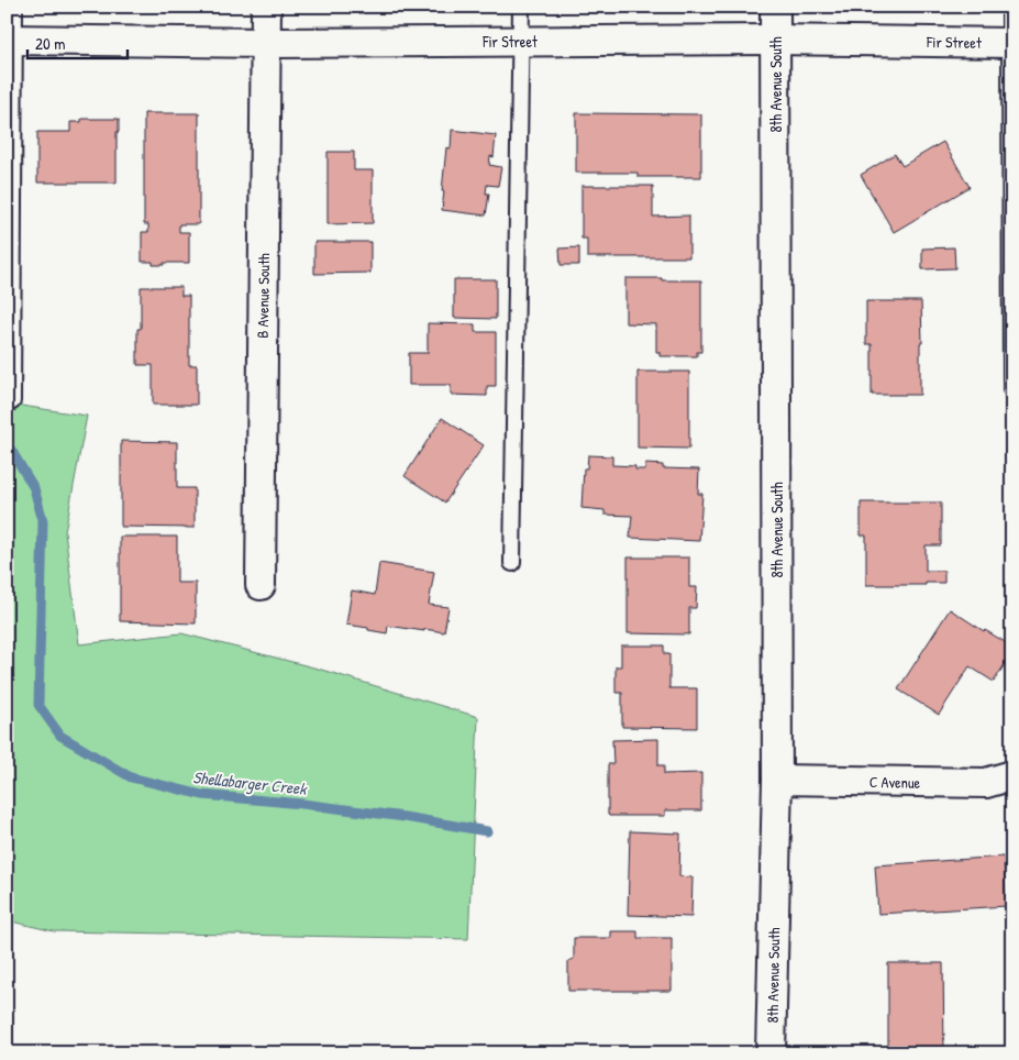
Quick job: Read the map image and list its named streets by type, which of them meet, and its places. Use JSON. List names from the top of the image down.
{
  "streets": {
    "street": [
      "Fir Street",
      "8th Avenue South",
      "B Avenue South",
      "C Avenue"
    ]
  },
  "crossings": [
    ["Fir Street", "8th Avenue South"],
    ["Fir Street", "B Avenue South"],
    ["8th Avenue South", "C Avenue"]
  ],
  "water": ["Shellabarger Creek"],
  "scale_bar": "20 m"
}
